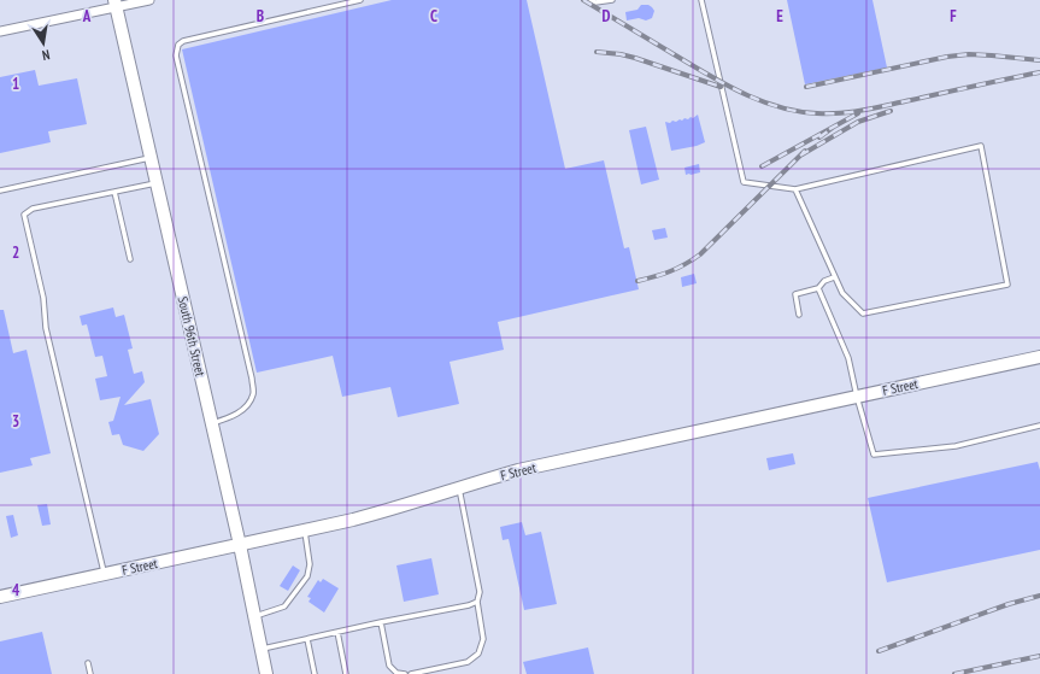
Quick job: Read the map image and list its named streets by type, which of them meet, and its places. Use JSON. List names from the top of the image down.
{
  "streets": {
    "street": ["South 96th Street", "F Street"]
  },
  "crossings": [
    ["South 96th Street", "F Street"]
  ],
  "north": "bottom",
  "grid": {
    "columns": [
      "A",
      "B",
      "C",
      "D",
      "E",
      "F"
    ],
    "rows": [
      "1",
      "2",
      "3",
      "4"
    ]
  }
}
